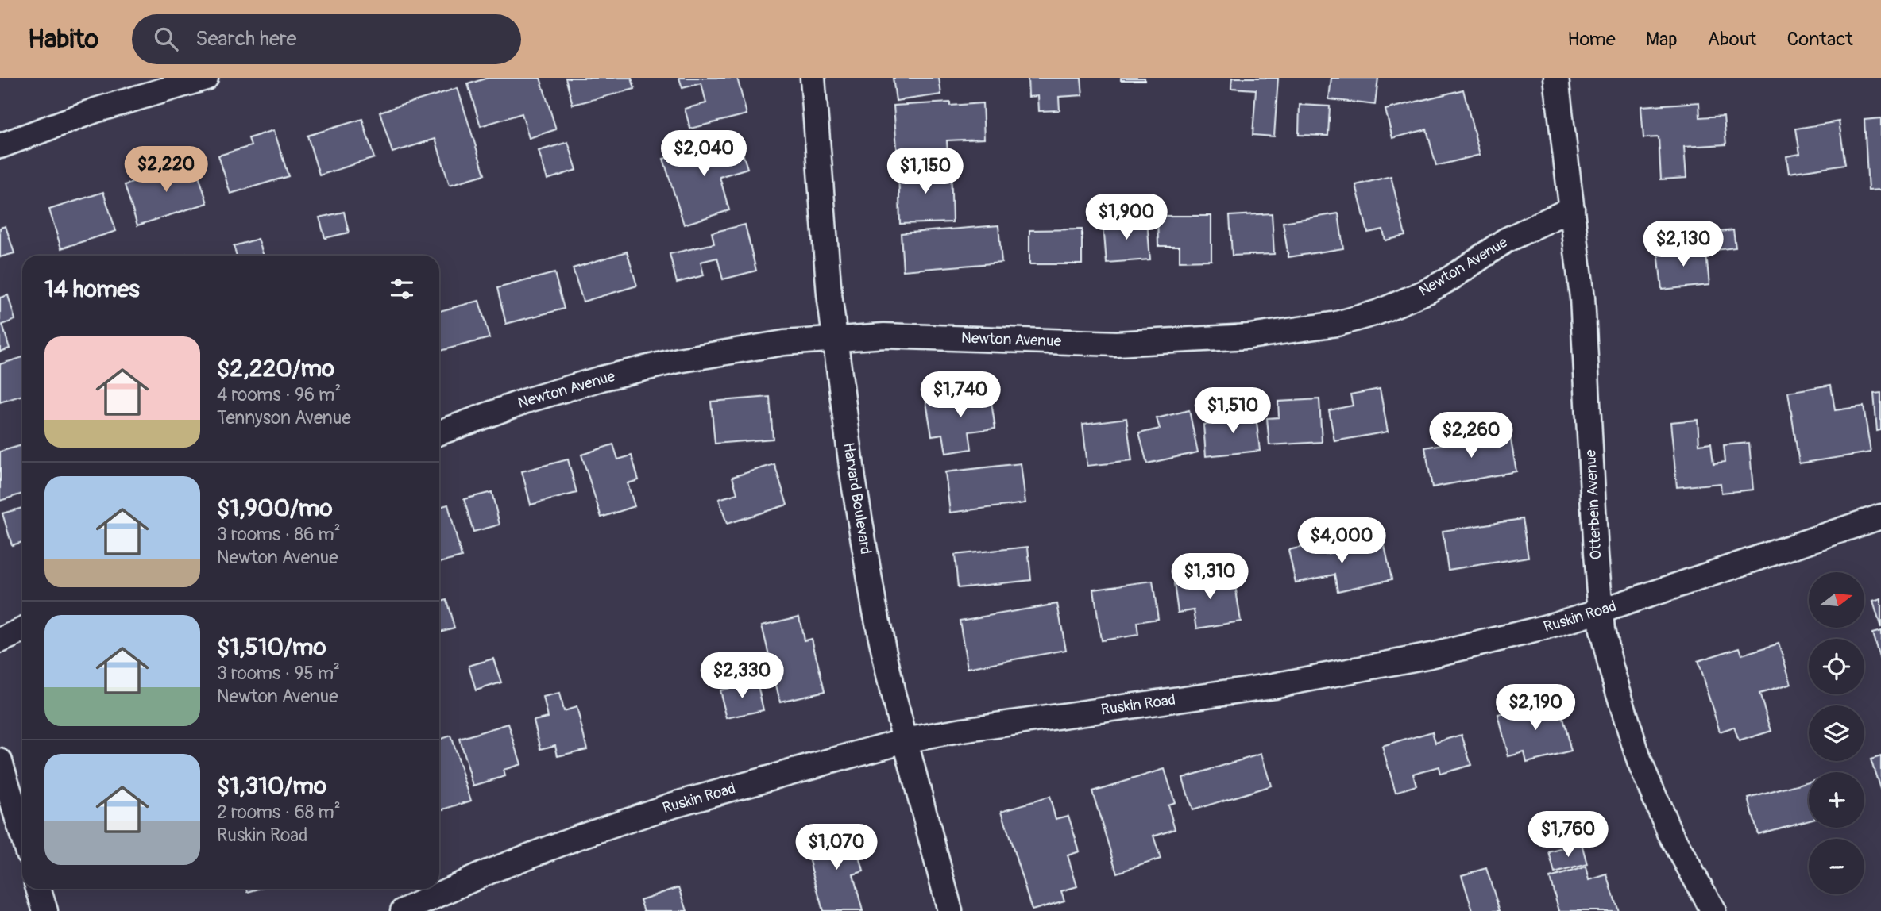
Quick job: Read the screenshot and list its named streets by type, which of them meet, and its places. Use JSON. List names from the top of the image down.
{
  "streets": {
    "street": [
      "Newton Avenue",
      "Harvard Boulevard",
      "Otterbein Avenue",
      "Ruskin Road"
    ]
  },
  "crossings": [
    ["Newton Avenue", "Harvard Boulevard"],
    ["Newton Avenue", "Otterbein Avenue"],
    ["Harvard Boulevard", "Ruskin Road"],
    ["Otterbein Avenue", "Ruskin Road"]
  ],
  "north": "right",
  "page": {
    "header": "Habito",
    "search": "Search here",
    "nav": [
      "Home",
      "Map",
      "About",
      "Contact"
    ],
    "price": [
      "$2,040",
      "$2,220",
      "$1,150",
      "$1,900",
      "$2,130",
      "$1,740",
      "$1,510",
      "$2,260",
      "$4,000",
      "$1,310",
      "$2,330",
      "$2,190",
      "$1,760",
      "$1,070"
    ],
    "heading": "14 homes",
    "list": [
      {
        "name": "$2,220/mo",
        "note": "4 rooms · 96 m² · Tennyson Avenue"
      },
      {
        "name": "$1,900/mo",
        "note": "3 rooms · 86 m² · Newton Avenue"
      },
      {
        "name": "$1,510/mo",
        "note": "3 rooms · 95 m² · Newton Avenue"
      },
      {
        "name": "$1,310/mo",
        "note": "2 rooms · 68 m² · Ruskin Road"
      }
    ],
    "map_buttons": ["+", "−"]
  }
}
